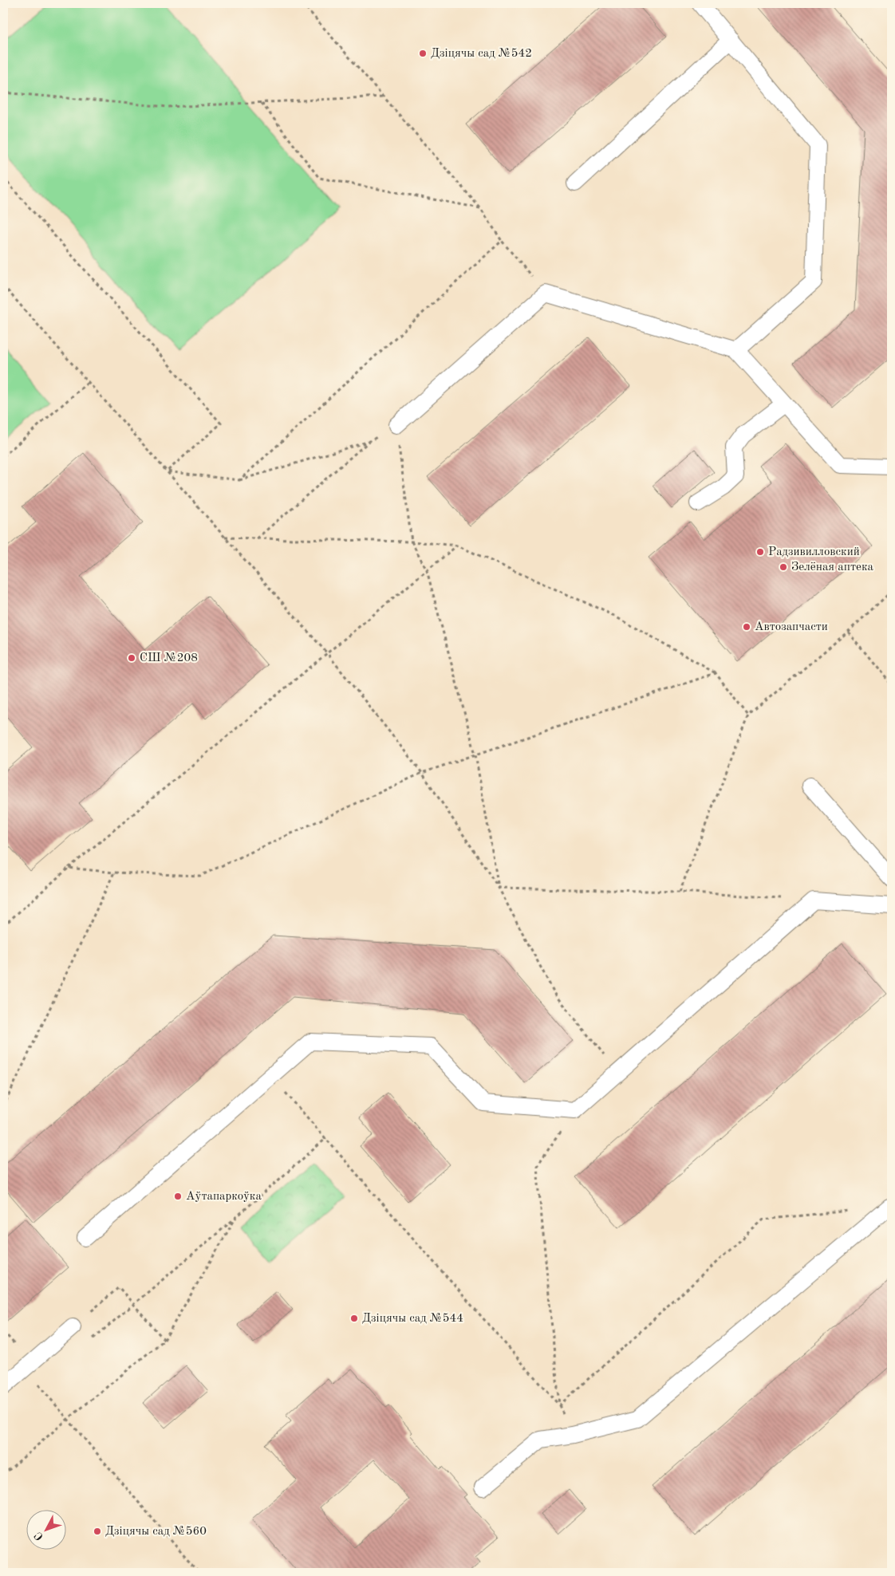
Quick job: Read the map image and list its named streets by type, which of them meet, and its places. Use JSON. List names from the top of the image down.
{
  "places": [
    "Дзіцячы сад №542",
    "Радзивилловский",
    "Зелёная аптека",
    "Автозапчасти",
    "СШ №208",
    "Аўтапаркоўка",
    "Дзіцячы сад №544",
    "Дзіцячы сад №560"
  ],
  "north": "bottom left"
}
